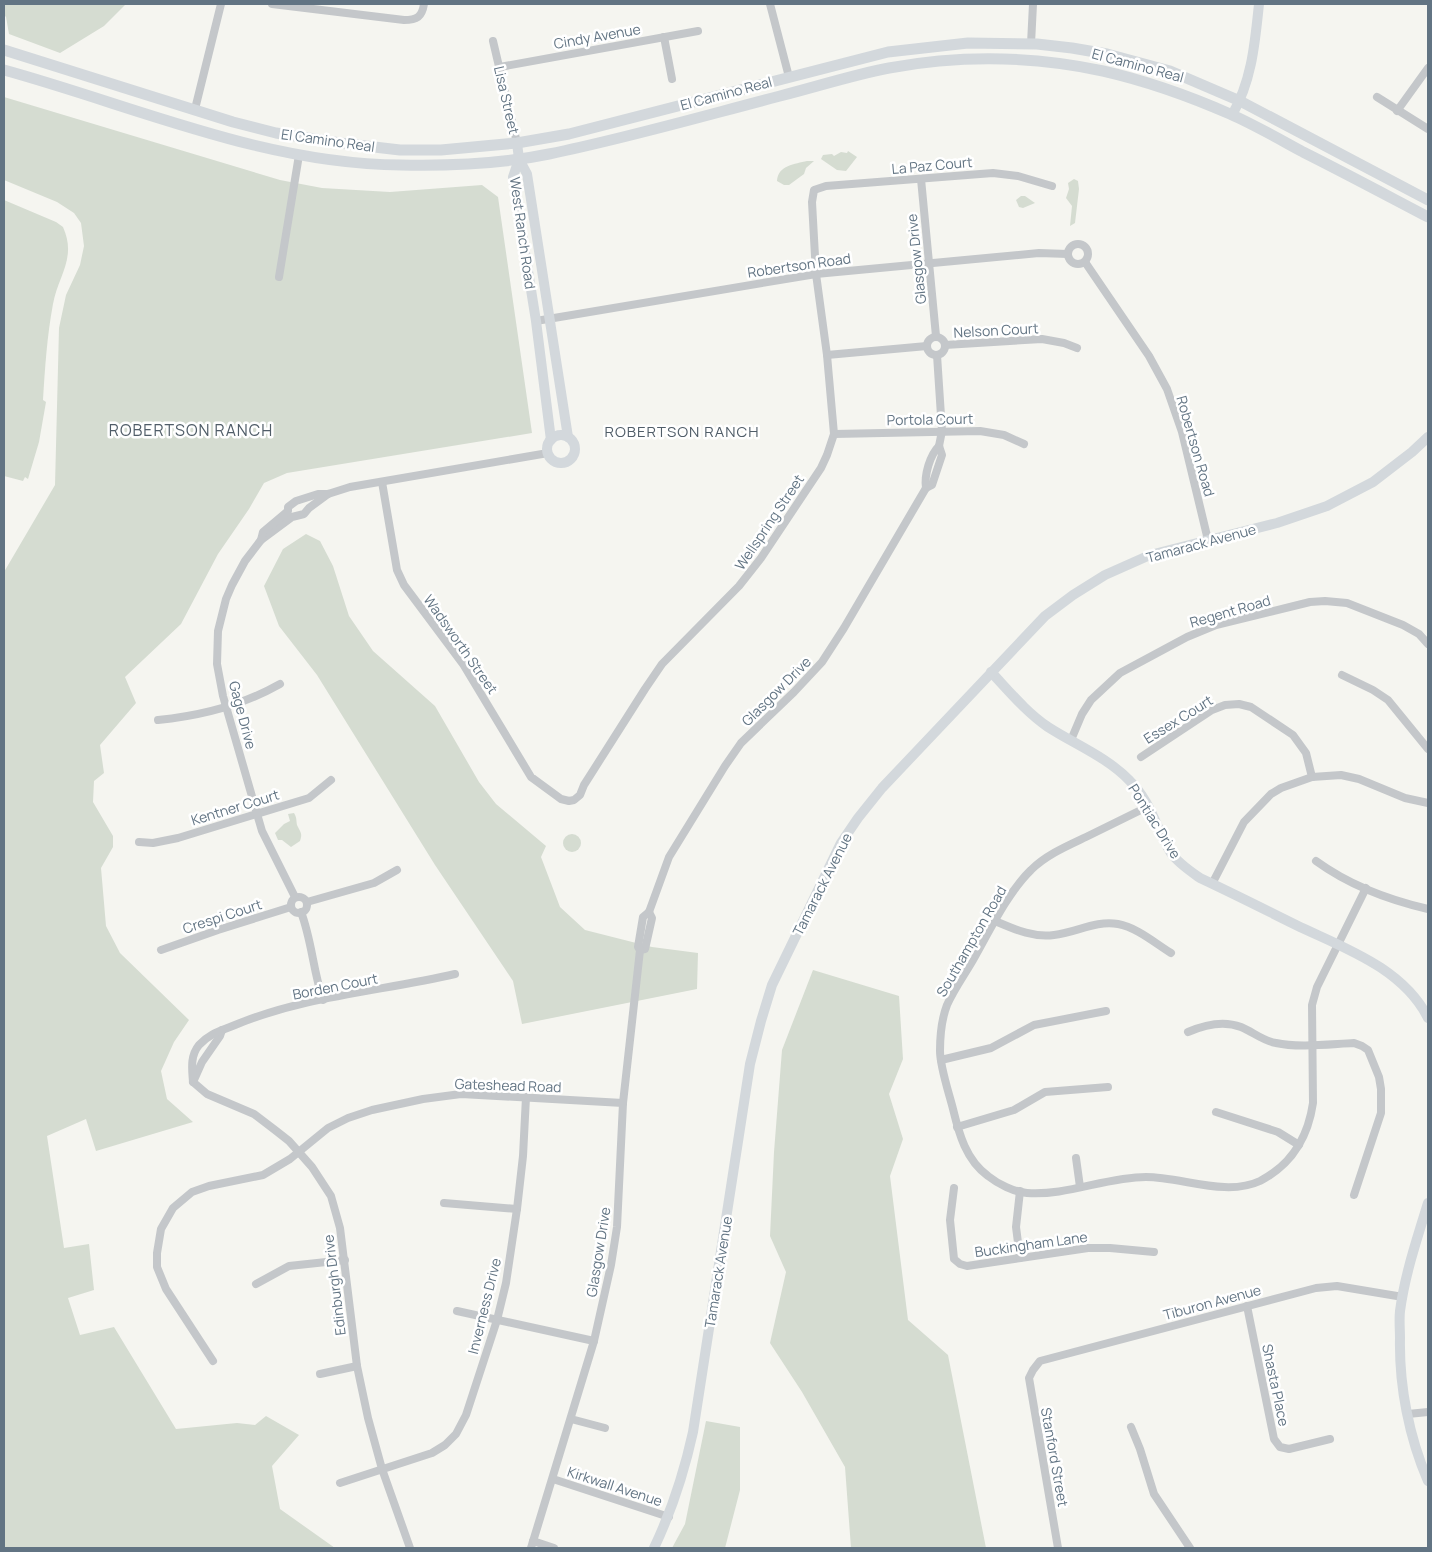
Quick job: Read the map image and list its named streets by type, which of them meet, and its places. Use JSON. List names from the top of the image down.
{
  "streets": {
    "main road": [
      "El Camino Real",
      "Lisa Street",
      "West Ranch Road",
      "Tamarack Avenue",
      "Pontiac Drive"
    ],
    "street": [
      "Cindy Avenue",
      "La Paz Court",
      "Glasgow Drive",
      "Robertson Road",
      "Nelson Court",
      "Portola Court",
      "Wellspring Street",
      "Regent Road",
      "Wadsworth Street",
      "Gage Drive",
      "Essex Court",
      "Kentner Court",
      "Crespi Court",
      "Southampton Road",
      "Borden Court",
      "Gateshead Road",
      "Buckingham Lane",
      "Edinburgh Drive",
      "Tiburon Avenue",
      "Inverness Drive",
      "Shasta Place",
      "Stanford Street",
      "Kirkwall Avenue"
    ]
  },
  "crossings": [
    ["Cindy Avenue", "Lisa Street"],
    ["El Camino Real", "Lisa Street"],
    ["El Camino Real", "West Ranch Road"],
    ["Lisa Street", "West Ranch Road"],
    ["La Paz Court", "Glasgow Drive"],
    ["La Paz Court", "Wellspring Street"],
    ["West Ranch Road", "Robertson Road"],
    ["West Ranch Road", "Gage Drive"],
    ["Glasgow Drive", "Robertson Road"],
    ["Glasgow Drive", "Nelson Court"],
    ["Glasgow Drive", "Portola Court"],
    ["Glasgow Drive", "Gateshead Road"],
    ["Glasgow Drive", "Kirkwall Avenue"],
    ["Robertson Road", "Wellspring Street"],
    ["Robertson Road", "Tamarack Avenue"],
    ["Portola Court", "Wellspring Street"],
    ["Wellspring Street", "Wadsworth Street"],
    ["Tamarack Avenue", "Pontiac Drive"],
    ["Tamarack Avenue", "Kirkwall Avenue"],
    ["Regent Road", "Pontiac Drive"],
    ["Wadsworth Street", "Gage Drive"],
    ["Gage Drive", "Kentner Court"],
    ["Gage Drive", "Crespi Court"],
    ["Pontiac Drive", "Southampton Road"],
    ["Borden Court", "Edinburgh Drive"],
    ["Gateshead Road", "Edinburgh Drive"],
    ["Gateshead Road", "Inverness Drive"],
    ["Edinburgh Drive", "Inverness Drive"],
    ["Tiburon Avenue", "Shasta Place"],
    ["Tiburon Avenue", "Stanford Street"]
  ],
  "districts": ["ROBERTSON RANCH", "ROBERTSON RANCH"]
}
